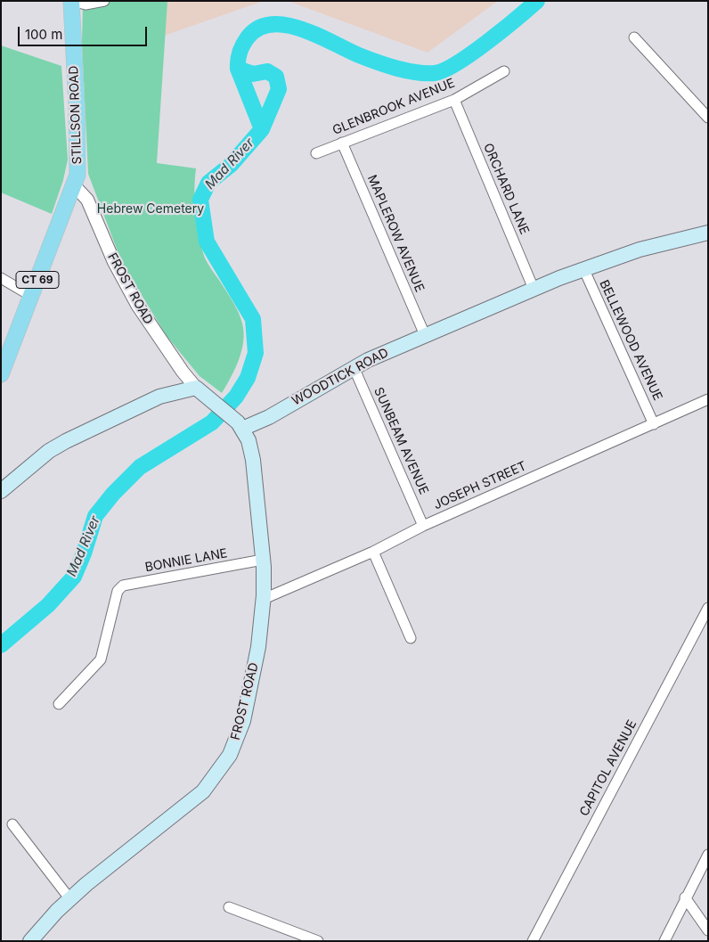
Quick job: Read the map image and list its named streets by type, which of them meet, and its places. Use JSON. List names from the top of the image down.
{
  "streets": {
    "main road": [
      "STILLSON ROAD",
      "CT 69",
      "FROST ROAD",
      "WOODTICK ROAD"
    ],
    "street": [
      "GLENBROOK AVENUE",
      "ORCHARD LANE",
      "MAPLEROW AVENUE",
      "BELLEWOOD AVENUE",
      "SUNBEAM AVENUE",
      "JOSEPH STREET",
      "BONNIE LANE",
      "CAPITOL AVENUE"
    ]
  },
  "crossings": [
    ["GLENBROOK AVENUE", "ORCHARD LANE"],
    ["GLENBROOK AVENUE", "MAPLEROW AVENUE"],
    ["STILLSON ROAD", "FROST ROAD"],
    ["ORCHARD LANE", "WOODTICK ROAD"],
    ["MAPLEROW AVENUE", "WOODTICK ROAD"],
    ["FROST ROAD", "WOODTICK ROAD"],
    ["FROST ROAD", "JOSEPH STREET"],
    ["FROST ROAD", "BONNIE LANE"],
    ["BELLEWOOD AVENUE", "WOODTICK ROAD"],
    ["BELLEWOOD AVENUE", "JOSEPH STREET"],
    ["WOODTICK ROAD", "SUNBEAM AVENUE"],
    ["SUNBEAM AVENUE", "JOSEPH STREET"]
  ],
  "water": ["Mad River"],
  "parks": ["Hebrew Cemetery"],
  "scale_bar": "100 m"
}
